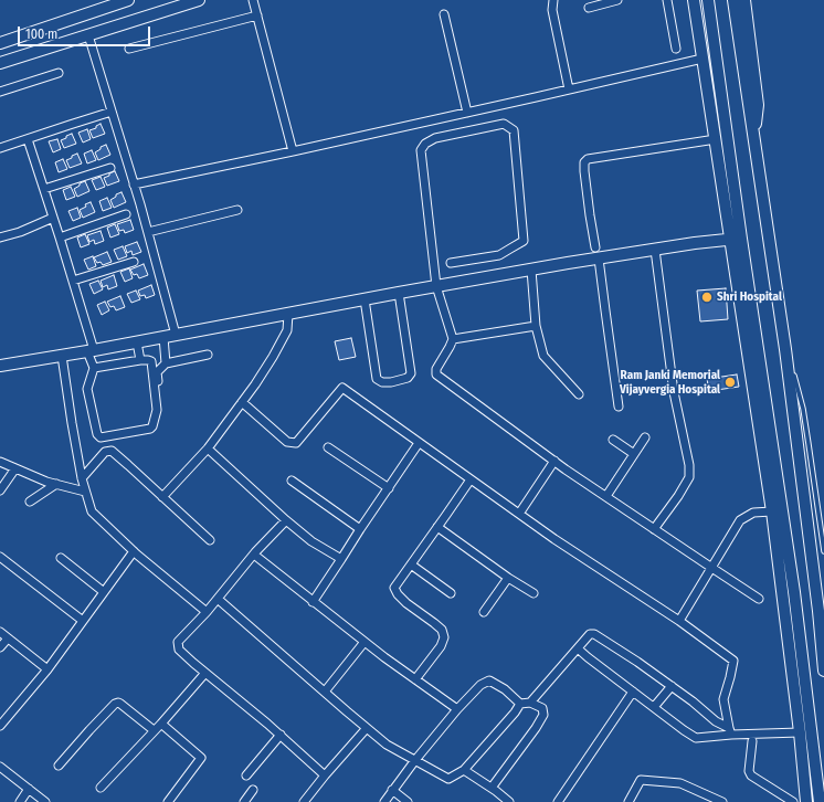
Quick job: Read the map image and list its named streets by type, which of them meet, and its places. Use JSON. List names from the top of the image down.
{
  "places": ["Shri Hospital", "Ram Janki Memorial Vijayvergia Hospital"],
  "scale_bar": "100 m"
}
